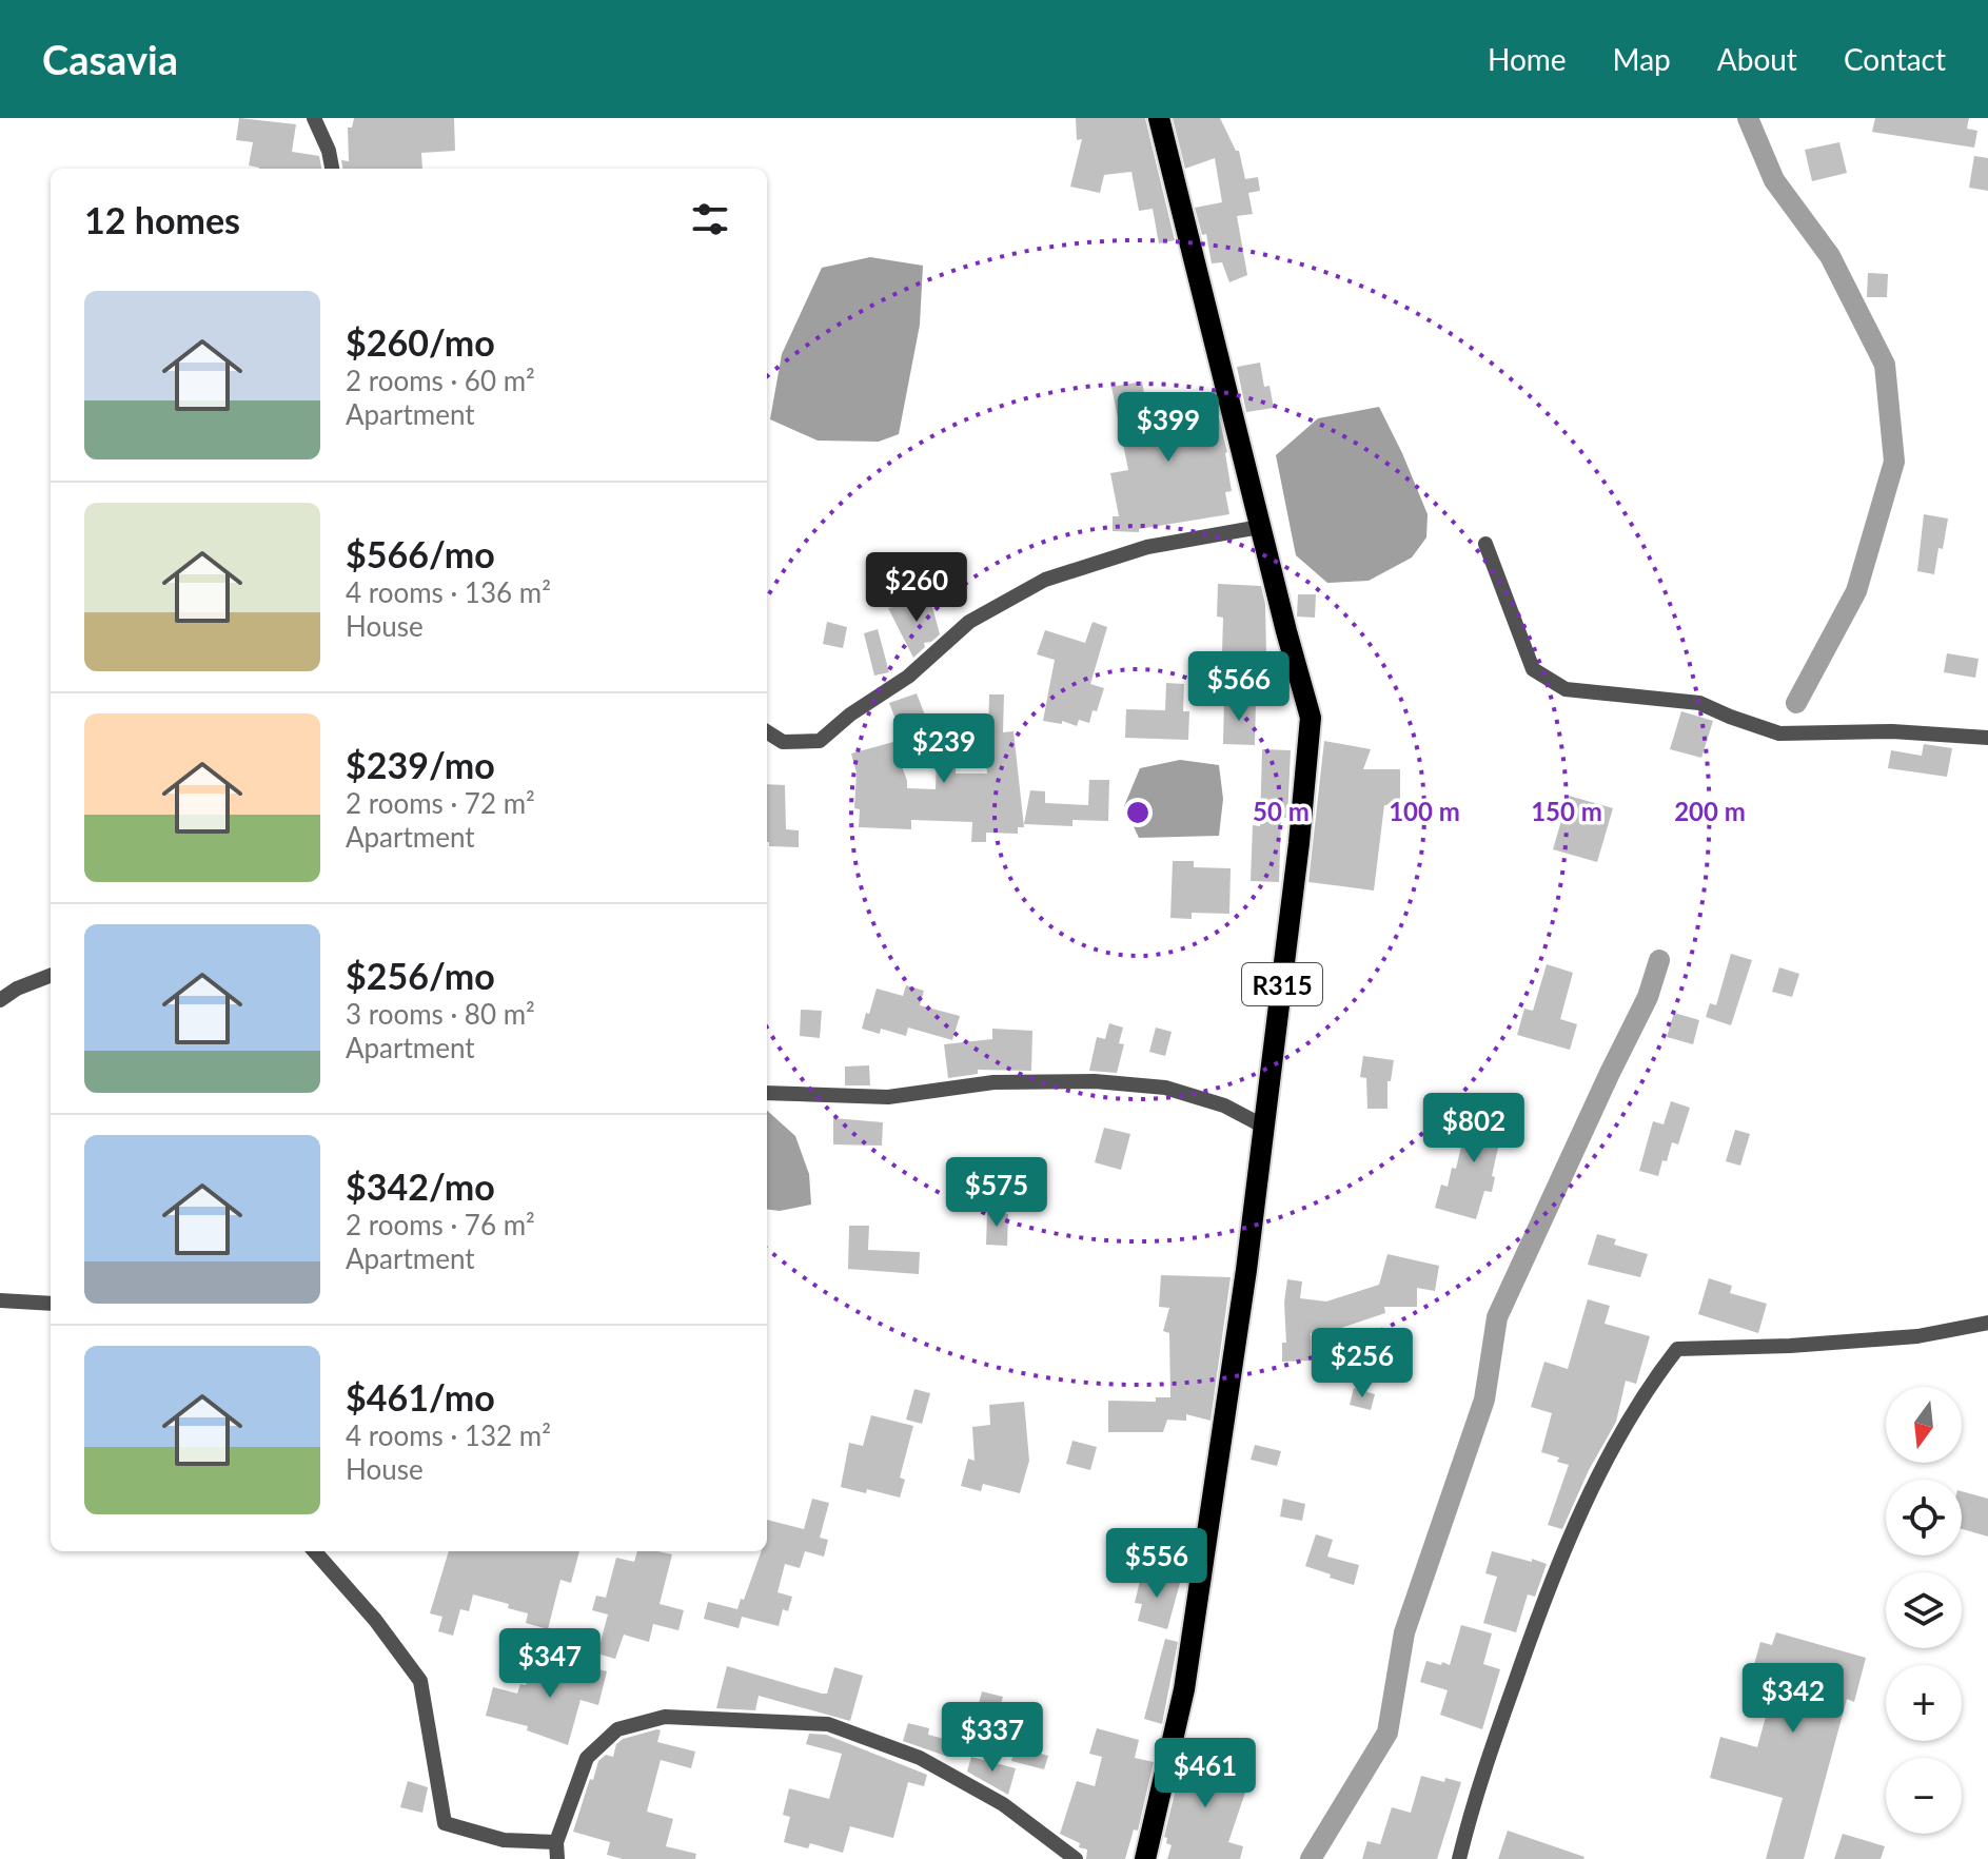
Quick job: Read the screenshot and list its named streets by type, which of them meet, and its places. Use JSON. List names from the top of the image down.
{
  "streets": {
    "main road": ["R315"]
  },
  "north": "bottom",
  "page": {
    "header": "Casavia",
    "nav": [
      "Home",
      "Map",
      "About",
      "Contact"
    ],
    "heading": "12 homes",
    "list": [
      {
        "name": "$260/mo",
        "note": "2 rooms · 60 m² · Apartment"
      },
      {
        "name": "$566/mo",
        "note": "4 rooms · 136 m² · House"
      },
      {
        "name": "$239/mo",
        "note": "2 rooms · 72 m² · Apartment"
      },
      {
        "name": "$256/mo",
        "note": "3 rooms · 80 m² · Apartment"
      },
      {
        "name": "$342/mo",
        "note": "2 rooms · 76 m² · Apartment"
      },
      {
        "name": "$461/mo",
        "note": "4 rooms · 132 m² · House"
      }
    ],
    "price": [
      "$399",
      "$260",
      "$566",
      "$239",
      "$802",
      "$575",
      "$256",
      "$556",
      "$347",
      "$342",
      "$337",
      "$461"
    ],
    "map_buttons": ["+", "−"]
  },
  "rings": [
    "50 m",
    "100 m",
    "150 m",
    "200 m"
  ]
}
